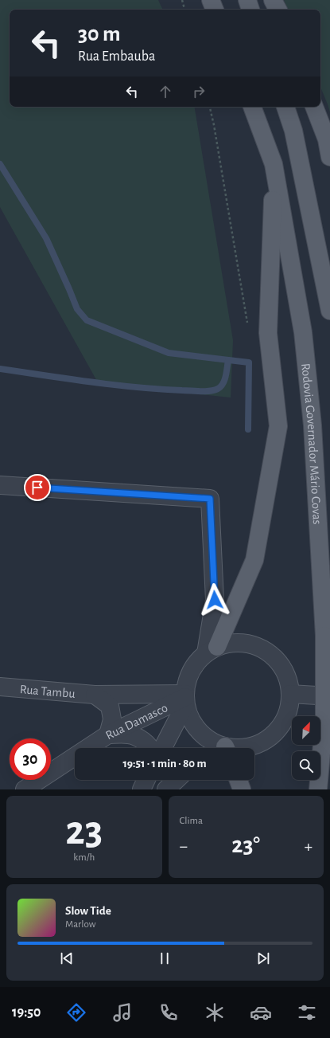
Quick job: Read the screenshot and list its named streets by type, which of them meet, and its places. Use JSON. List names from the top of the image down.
{
  "streets": {
    "main road": ["Rodovia Governador Mário Covas"],
    "street": ["Rua Tambu", "Rua Damasco"]
  },
  "crossings": [
    ["Rua Tambu", "Rua Damasco"]
  ],
  "north": "top right",
  "page": {
    "turn": ["30 m", "Rua Embauba"],
    "limit": "30",
    "trip": "19:51 · 1 min · 80 m",
    "tile": [
      ["23", "km/h"],
      "Clima"
    ],
    "heat": ["−", "23°", "+"],
    "song": ["Slow Tide", "Marlow"],
    "tabs": "19:50"
  }
}
